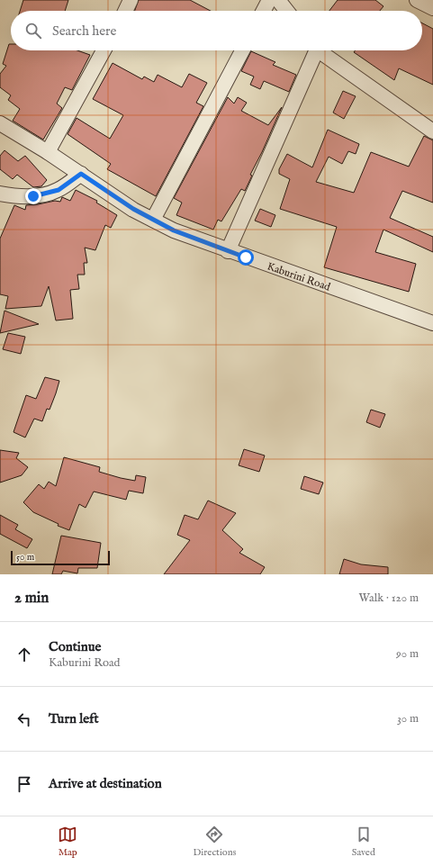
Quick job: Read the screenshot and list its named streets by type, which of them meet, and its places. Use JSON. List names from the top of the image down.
{
  "streets": {
    "street": ["Kaburini Road"]
  },
  "scale_bar": "50 m",
  "page": {
    "search": "Search here",
    "scale": "50 m",
    "heading": ["2 min", "Walk · 120 m"],
    "list": [
      ["Continue", "Kaburini Road", "90 m"],
      ["Turn left", "30 m"],
      "Arrive at destination"
    ],
    "nav": ["Map", "Directions", "Saved"]
  }
}
